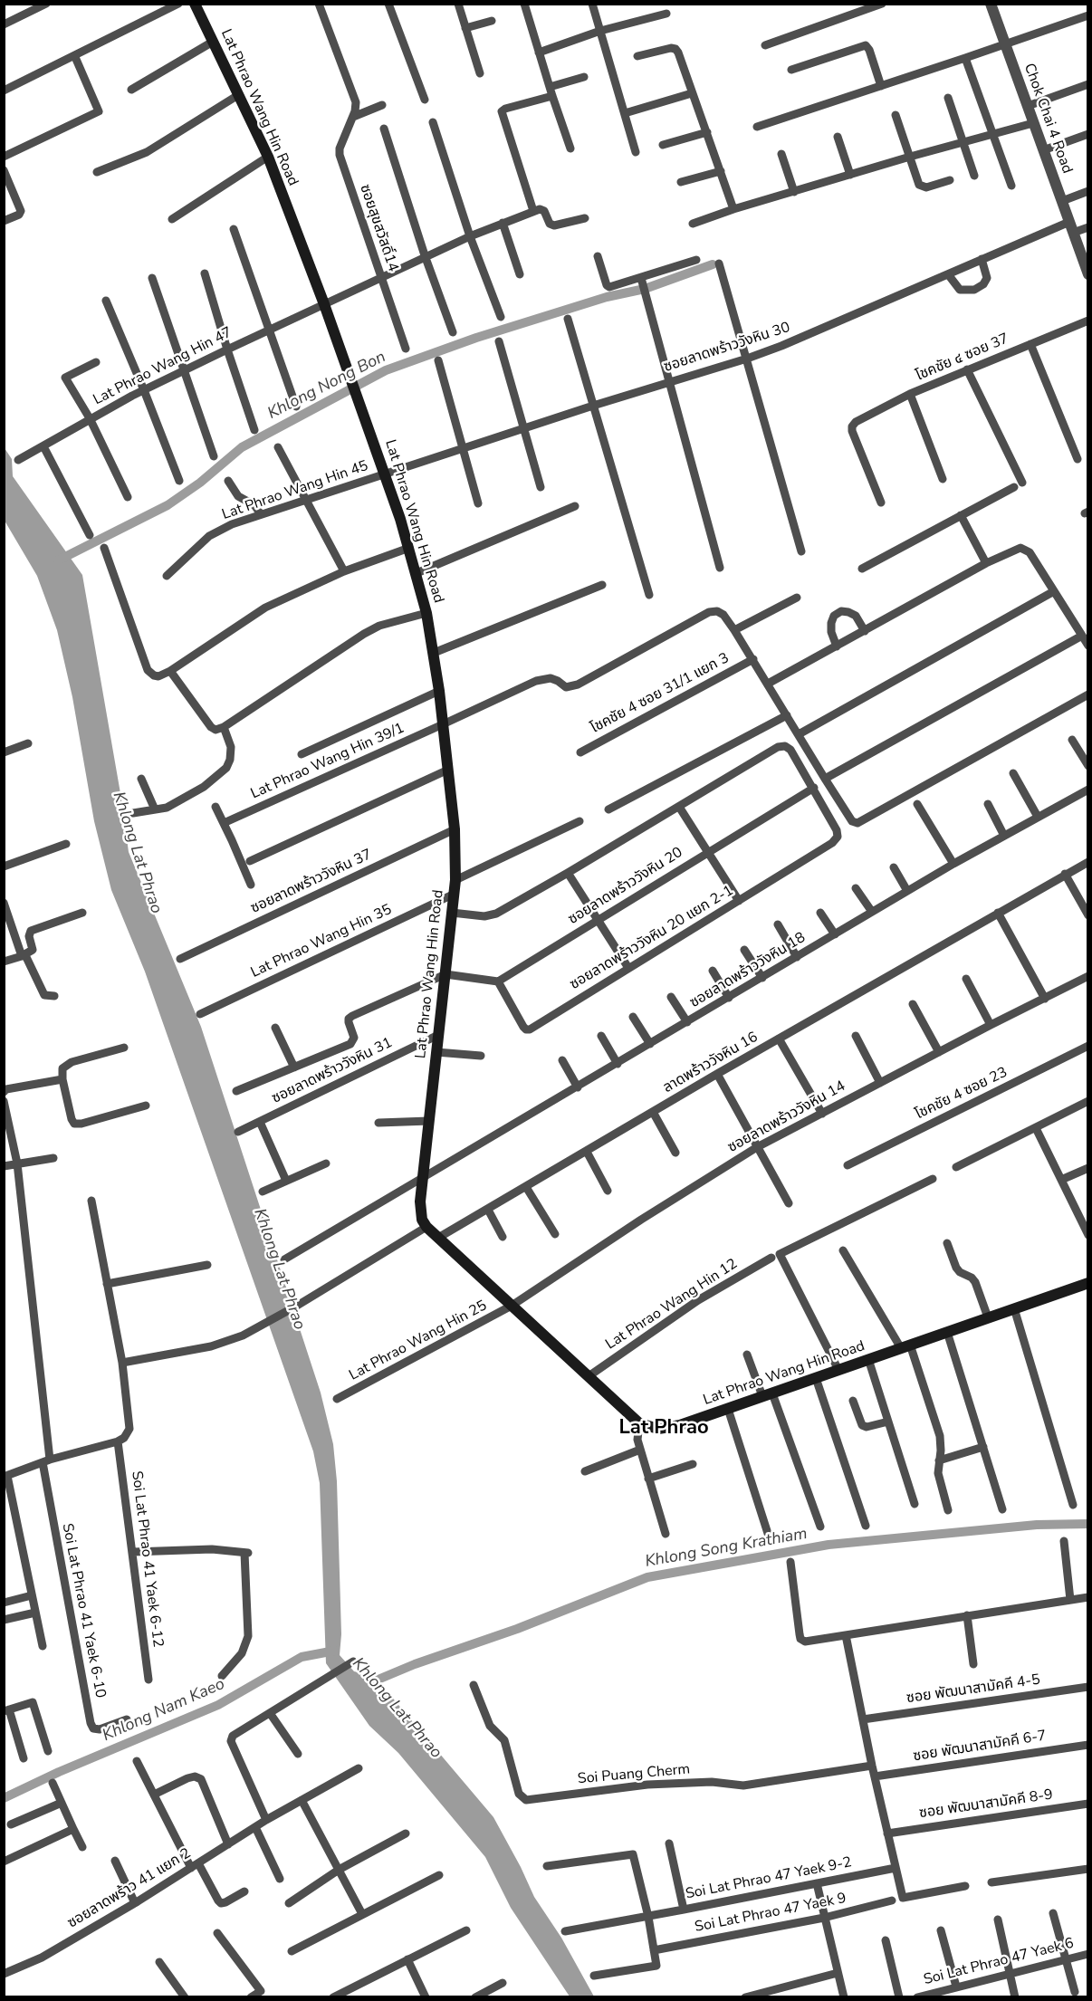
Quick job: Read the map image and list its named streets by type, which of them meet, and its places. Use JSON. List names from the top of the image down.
{
  "streets": {
    "main road": ["Lat Phrao Wang Hin Road"],
    "street": [
      "Chok Chai 4 Road",
      "ซอยสุขสวัสดิ์14",
      "ซอยลาดพร้าววังหิน 30",
      "โชคชัย ๔ ซอย 37",
      "Lat Phrao Wang Hin 47",
      "Lat Phrao Wang Hin 45",
      "โชคชัย 4 ซอย 31/1 แยก 3",
      "Lat Phrao Wang Hin 39/1",
      "ซอยลาดพร้าววังหิน 37",
      "ซอยลาดพร้าววังหิน 20",
      "ซอยลาดพร้าววังหิน 20 แยก 2-1",
      "Lat Phrao Wang Hin 35",
      "ซอยลาดพร้าววังหิน 18",
      "ลาดพร้าววังหิน 16",
      "ซอยลาดพร้าววังหิน 31",
      "โชคชัย 4 ซอย 23",
      "ซอยลาดพร้าววังหิน 14",
      "Lat Phrao Wang Hin 12",
      "Lat Phrao Wang Hin 25",
      "Soi Lat Phrao 41 Yaek 6-12",
      "Soi Lat Phrao 41 Yaek 6-10",
      "ซอย พัฒนาสามัคคี 4-5",
      "ซอย พัฒนาสามัคคี 6-7",
      "Soi Puang Cherm",
      "ซอย พัฒนาสามัคคี 8-9",
      "Soi Lat Phrao 47 Yaek 9-2",
      "ซอยลาดพร้าว 41 แยก 2",
      "Soi Lat Phrao 47 Yaek 9",
      "Soi Lat Phrao 47 Yaek 6"
    ]
  },
  "crossings": [
    ["Lat Phrao Wang Hin Road", "ซอยลาดพร้าววังหิน 30"],
    ["Lat Phrao Wang Hin Road", "Lat Phrao Wang Hin 47"],
    ["Lat Phrao Wang Hin Road", "Lat Phrao Wang Hin 45"],
    ["Lat Phrao Wang Hin Road", "Lat Phrao Wang Hin 39/1"],
    ["Lat Phrao Wang Hin Road", "ซอยลาดพร้าววังหิน 37"],
    ["Lat Phrao Wang Hin Road", "Lat Phrao Wang Hin 35"],
    ["Lat Phrao Wang Hin Road", "ซอยลาดพร้าววังหิน 18"],
    ["Lat Phrao Wang Hin Road", "ซอยลาดพร้าววังหิน 31"],
    ["Chok Chai 4 Road", "ซอยลาดพร้าววังหิน 30"],
    ["ซอยสุขสวัสดิ์14", "Lat Phrao Wang Hin 47"],
    ["ซอยลาดพร้าววังหิน 30", "Lat Phrao Wang Hin 45"],
    ["โชคชัย 4 ซอย 31/1 แยก 3", "Lat Phrao Wang Hin 39/1"],
    ["ซอยลาดพร้าววังหิน 20", "ซอยลาดพร้าววังหิน 20 แยก 2-1"],
    ["ซอยลาดพร้าววังหิน 14", "Lat Phrao Wang Hin 25"]
  ],
  "districts": ["Lat Phrao"],
  "water": [
    "Khlong Nong Bon",
    "Khlong Lat Phrao",
    "Khlong Song Krathiam",
    "Khlong Nam Kaeo"
  ]
}
